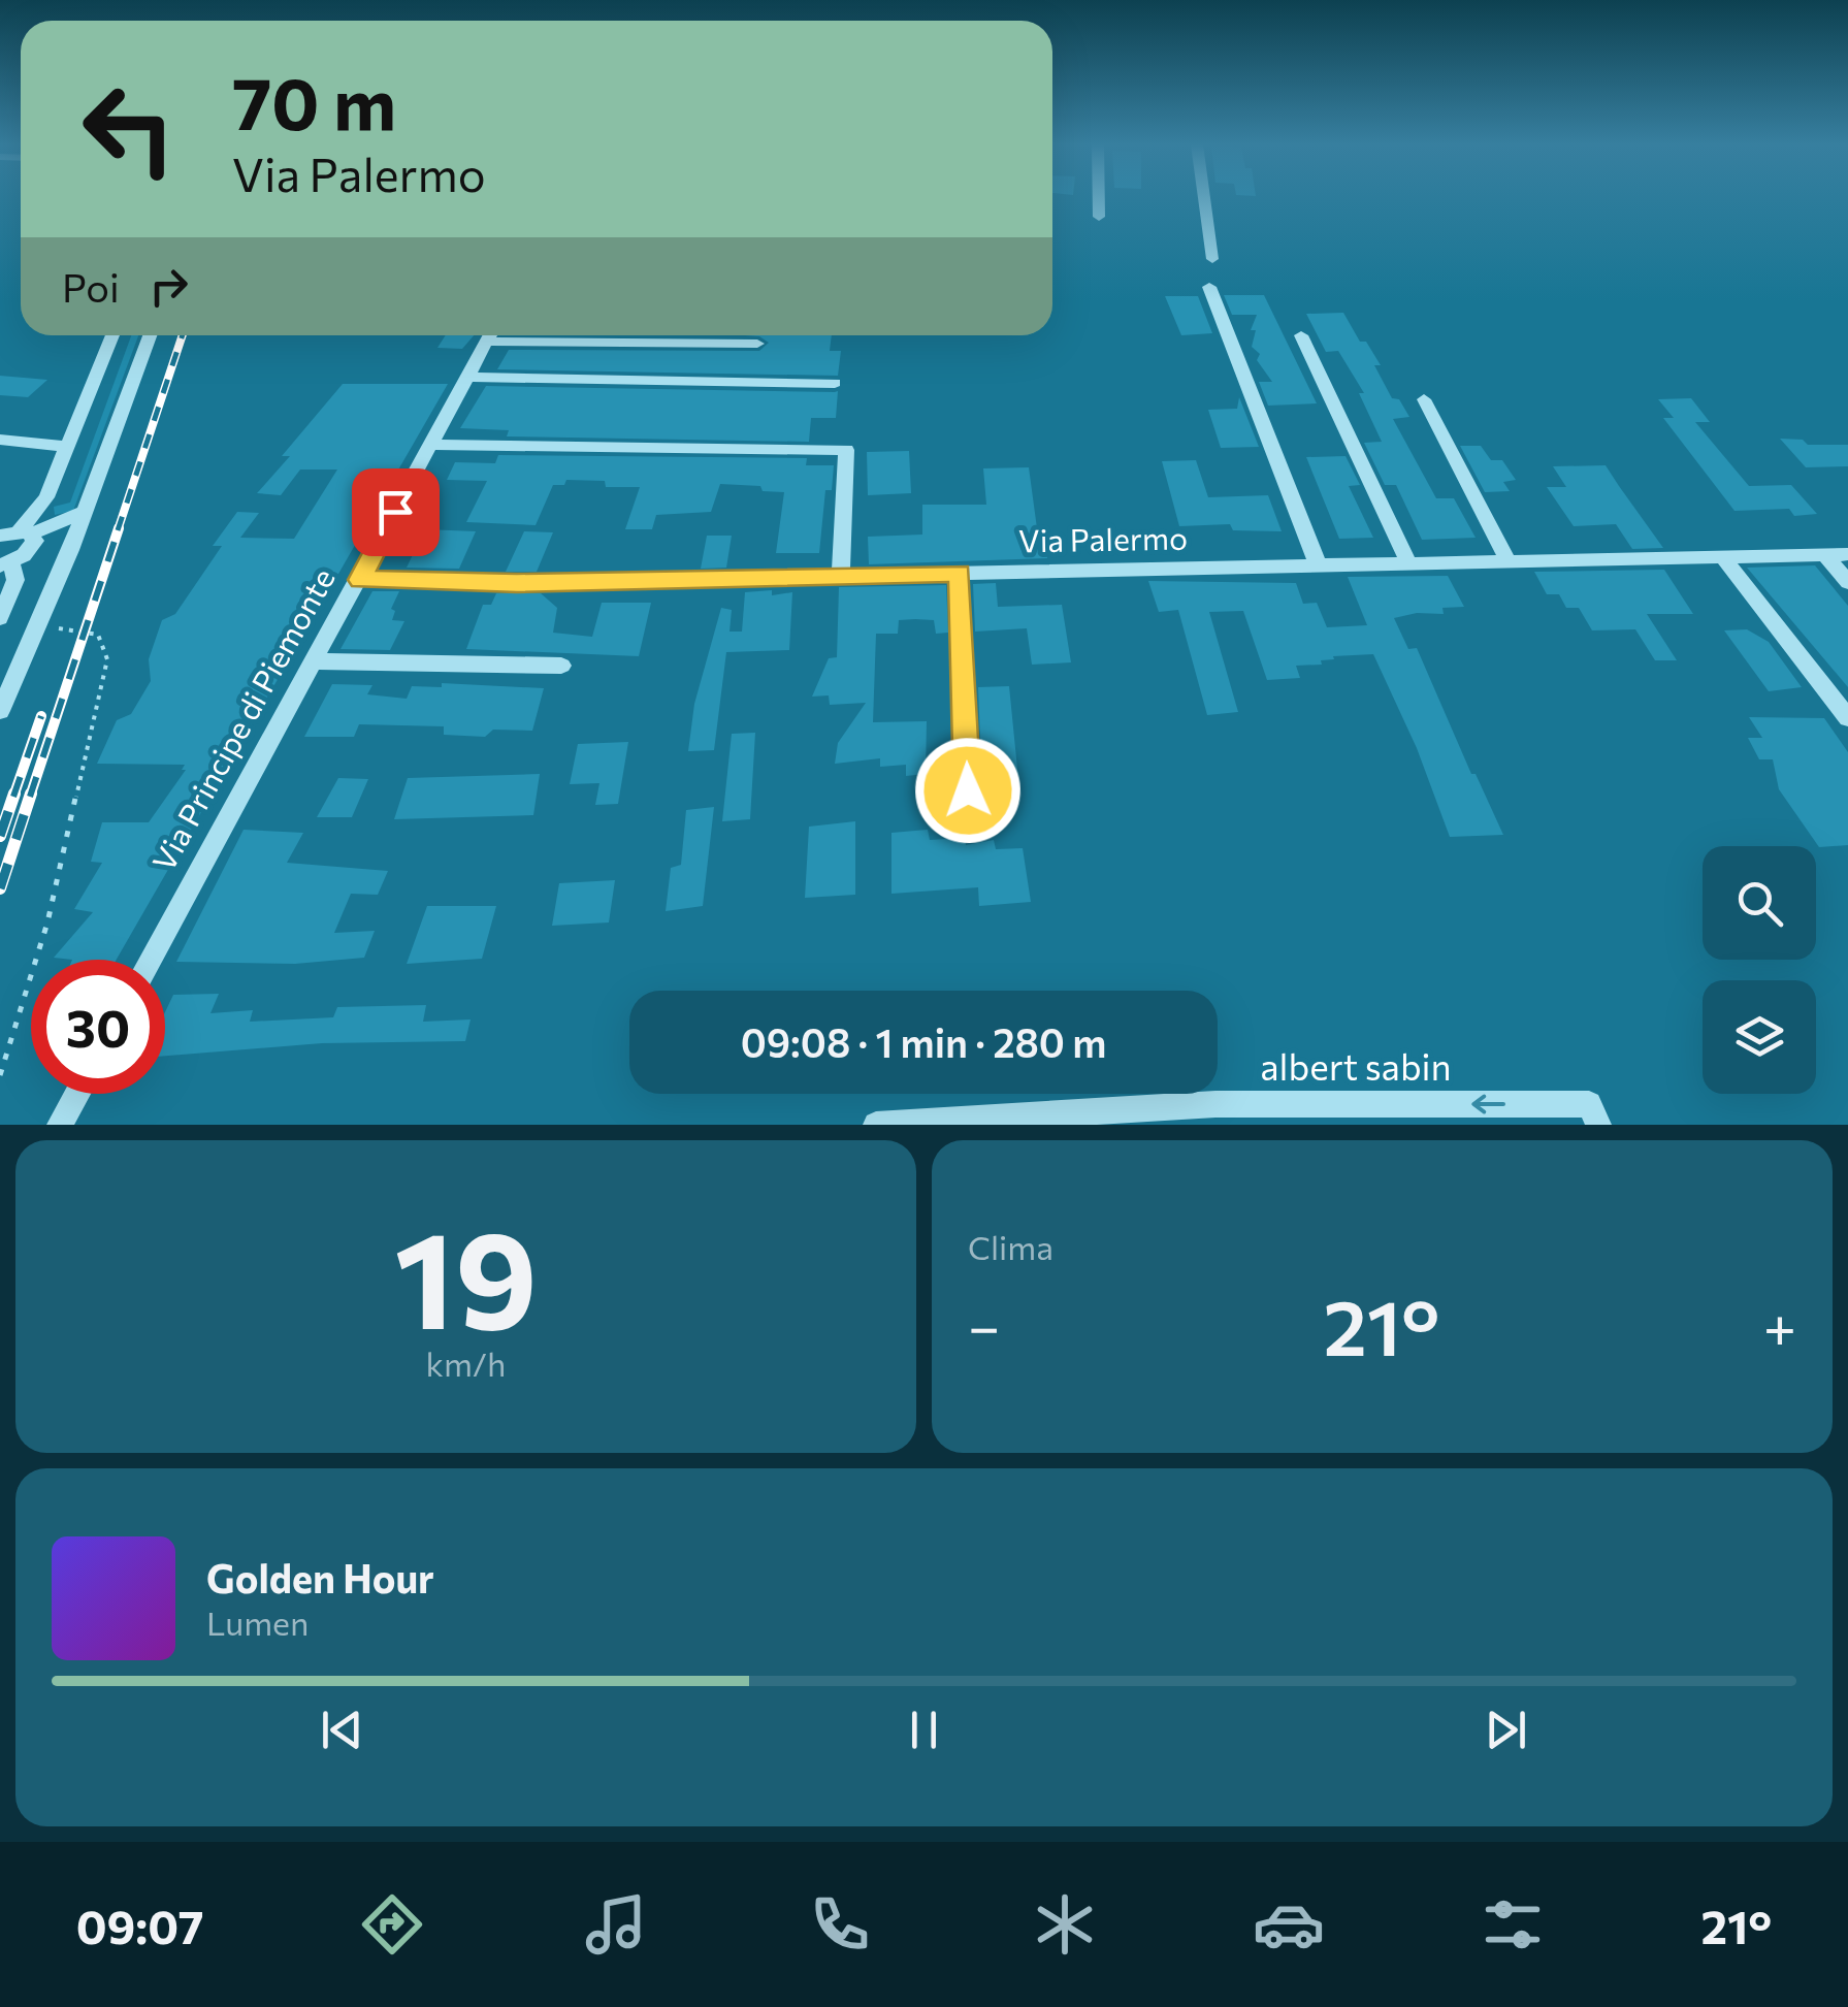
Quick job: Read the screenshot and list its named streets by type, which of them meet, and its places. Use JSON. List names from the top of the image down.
{
  "streets": {
    "street": ["Via Palermo", "Via Principe di Piemonte", "albert sabin"]
  },
  "crossings": [
    ["Via Palermo", "Via Principe di Piemonte"]
  ],
  "one_way": ["albert sabin"],
  "page": {
    "turn": ["70 m", "Via Palermo"],
    "then": "Poi",
    "limit": "30",
    "trip": "09:08 · 1 min · 280 m",
    "tile": [
      ["19", "km/h"],
      "Clima"
    ],
    "heat": ["−", "21°", "+"],
    "song": ["Golden Hour", "Lumen"],
    "tabs": ["09:07", "21°"]
  }
}
